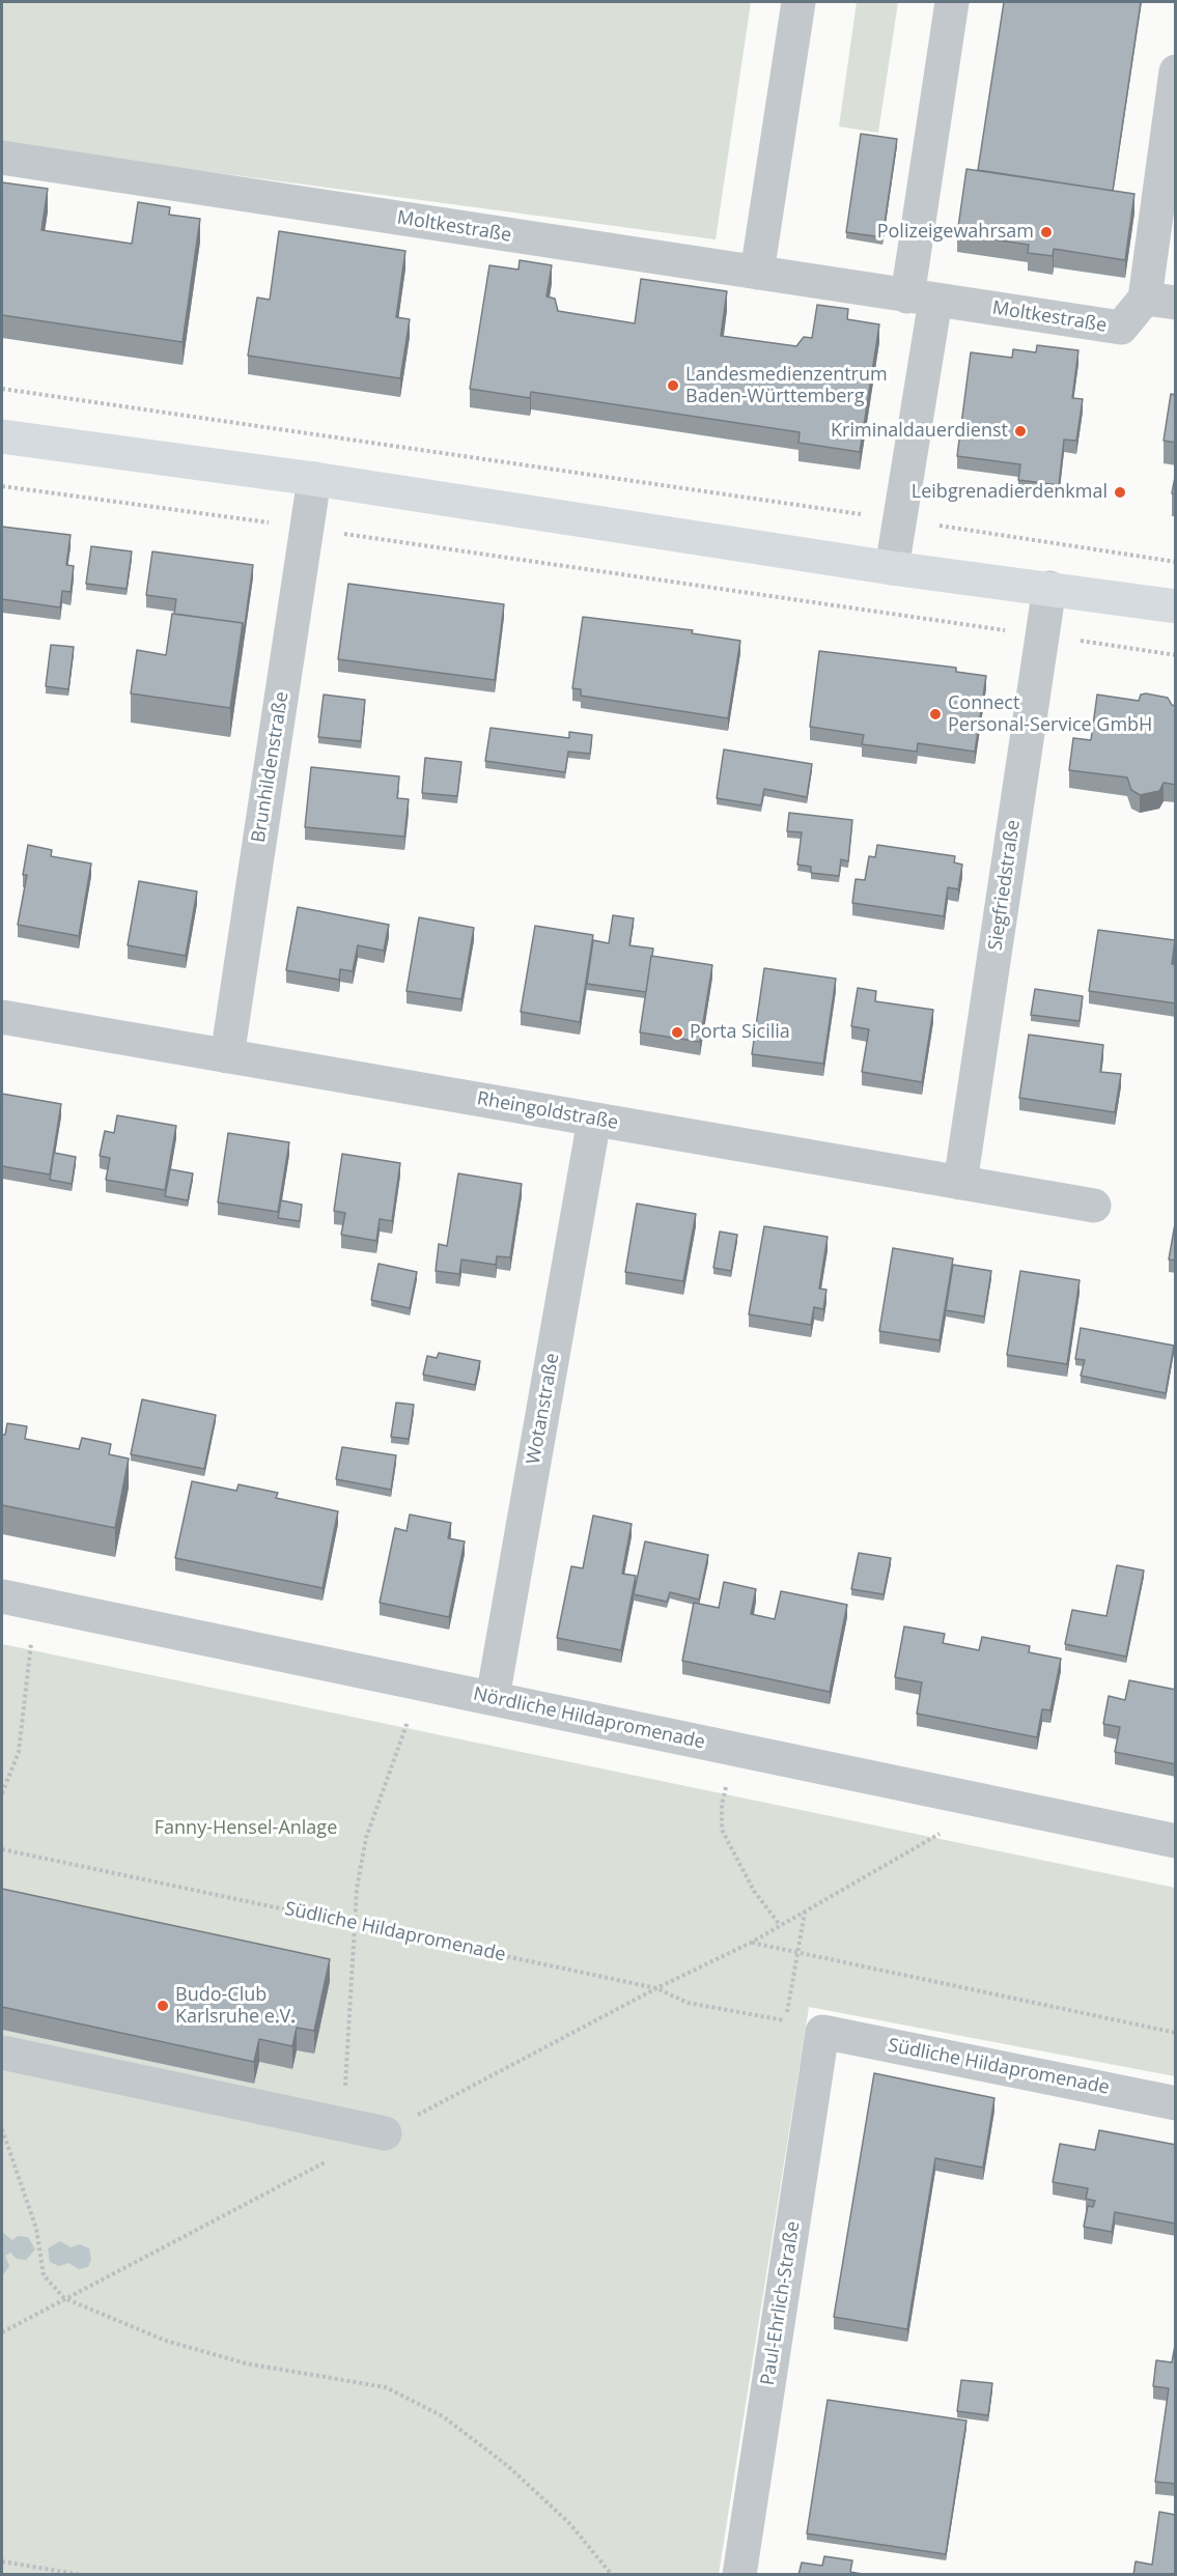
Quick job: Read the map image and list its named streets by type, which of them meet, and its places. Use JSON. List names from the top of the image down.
{
  "streets": {
    "street": [
      "Moltkestraße",
      "Brunhildenstraße",
      "Siegfriedstraße",
      "Rheingoldstraße",
      "Wotanstraße",
      "Nördliche Hildapromenade",
      "Südliche Hildapromenade",
      "Paul-Ehrlich-Straße"
    ]
  },
  "crossings": [
    ["Brunhildenstraße", "Rheingoldstraße"],
    ["Siegfriedstraße", "Rheingoldstraße"],
    ["Rheingoldstraße", "Wotanstraße"],
    ["Wotanstraße", "Nördliche Hildapromenade"],
    ["Südliche Hildapromenade", "Paul-Ehrlich-Straße"]
  ],
  "parks": ["Fanny-Hensel-Anlage"],
  "places": [
    "Polizeigewahrsam",
    "Landesmedienzentrum Baden-Württemberg",
    "Kriminaldauerdienst",
    "Leibgrenadierdenkmal",
    "Connect Personal-Service GmbH",
    "Porta Sicilia",
    "Budo-Club Karlsruhe e.V."
  ]
}
